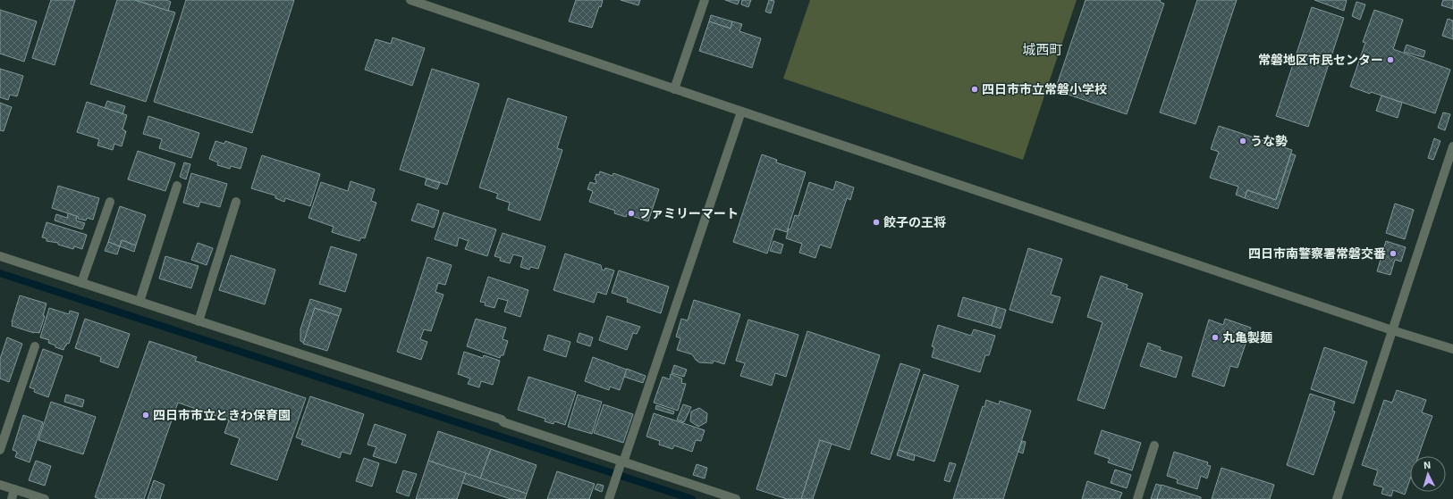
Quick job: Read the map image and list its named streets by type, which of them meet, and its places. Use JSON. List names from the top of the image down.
{
  "districts": ["城西町"],
  "places": [
    "常磐地区市民センター",
    "四日市市立常磐小学校",
    "うな勢",
    "ファミリーマート",
    "餃子の王将",
    "四日市南警察署常磐交番",
    "丸亀製麺",
    "四日市市立ときわ保育園"
  ],
  "north": "top"
}
